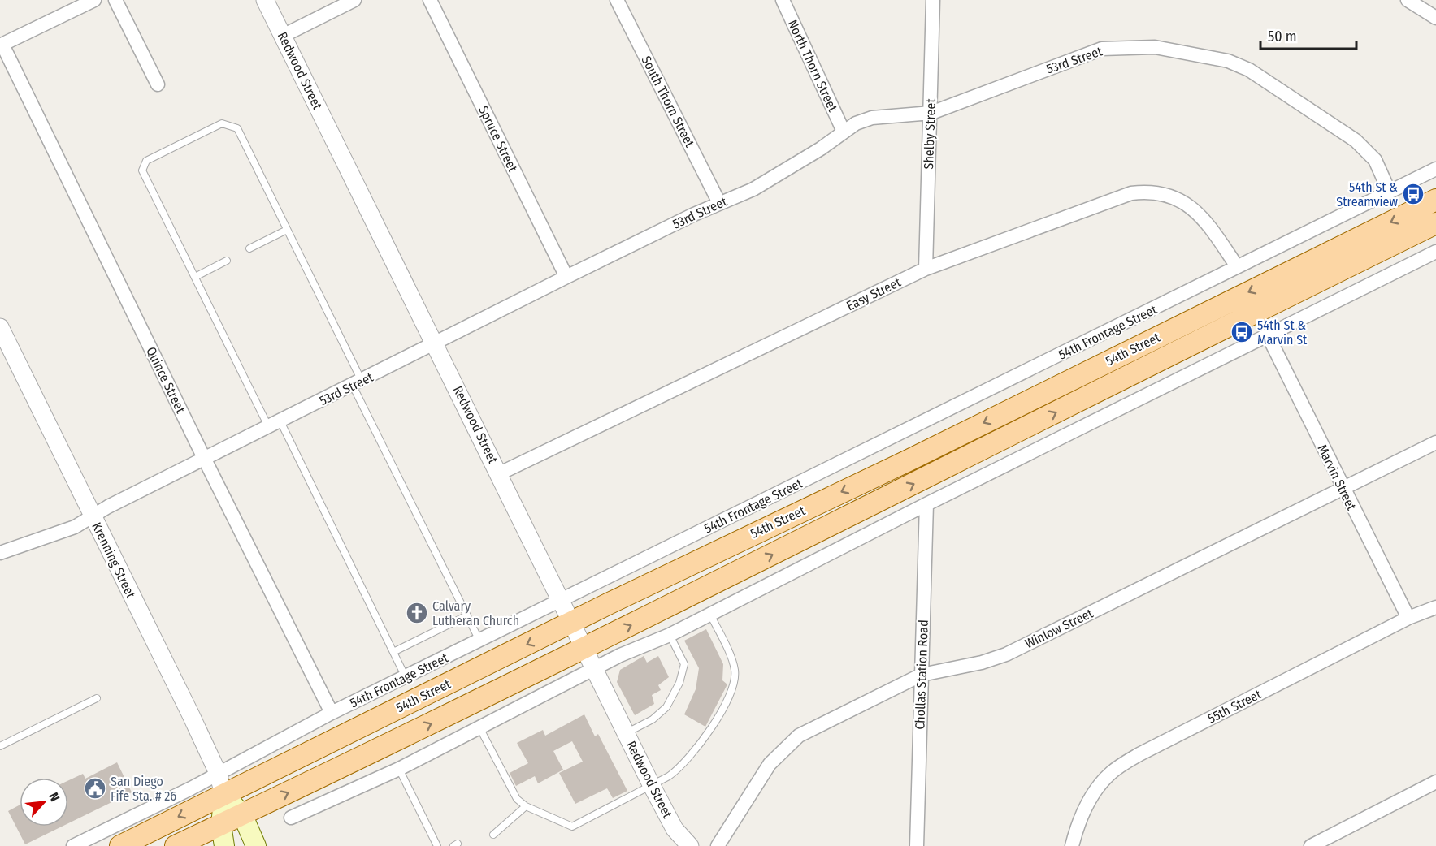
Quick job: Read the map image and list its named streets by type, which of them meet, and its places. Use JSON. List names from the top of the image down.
{
  "streets": {
    "main road": ["54th Street"],
    "street": [
      "53rd Street",
      "North Thorn Street",
      "Redwood Street",
      "South Thorn Street",
      "Shelby Street",
      "Spruce Street",
      "Easy Street",
      "54th Frontage Street",
      "Quince Street",
      "Marvin Street",
      "Krenning Street",
      "Winlow Street",
      "Chollas Station Road",
      "55th Street"
    ]
  },
  "crossings": [
    ["53rd Street", "North Thorn Street"],
    ["53rd Street", "Redwood Street"],
    ["53rd Street", "South Thorn Street"],
    ["53rd Street", "Shelby Street"],
    ["53rd Street", "Spruce Street"],
    ["53rd Street", "54th Frontage Street"],
    ["53rd Street", "Quince Street"],
    ["53rd Street", "Krenning Street"],
    ["Redwood Street", "Easy Street"],
    ["Redwood Street", "54th Frontage Street"],
    ["Redwood Street", "54th Street"],
    ["Shelby Street", "Easy Street"],
    ["Easy Street", "54th Frontage Street"],
    ["54th Frontage Street", "54th Street"],
    ["54th Frontage Street", "Quince Street"],
    ["54th Frontage Street", "Krenning Street"],
    ["54th Street", "Krenning Street"],
    ["Marvin Street", "Winlow Street"],
    ["Marvin Street", "55th Street"],
    ["Winlow Street", "Chollas Station Road"]
  ],
  "places": {
    "bus stop": ["54th St & Streamview", "54th St & Marvin St"],
    "church": ["Calvary Lutheran Church"],
    "public building": ["San Diego Fife Sta. # 26"]
  },
  "scale_bar": "50 m",
  "north": "top right"
}
